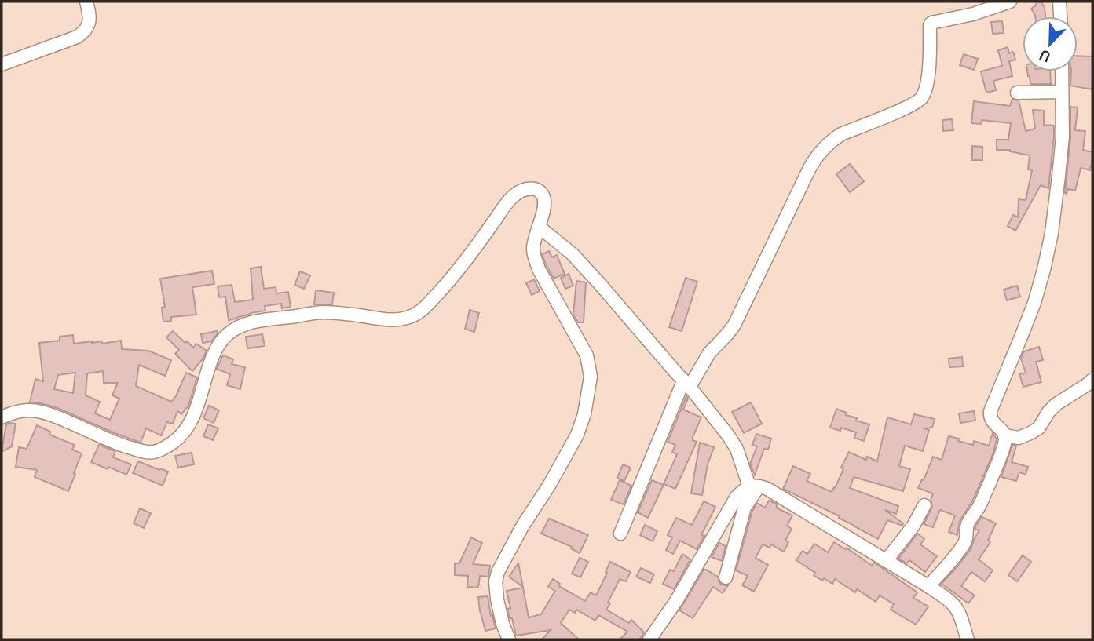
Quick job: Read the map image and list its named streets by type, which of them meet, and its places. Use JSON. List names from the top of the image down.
{
  "north": "bottom left"
}
